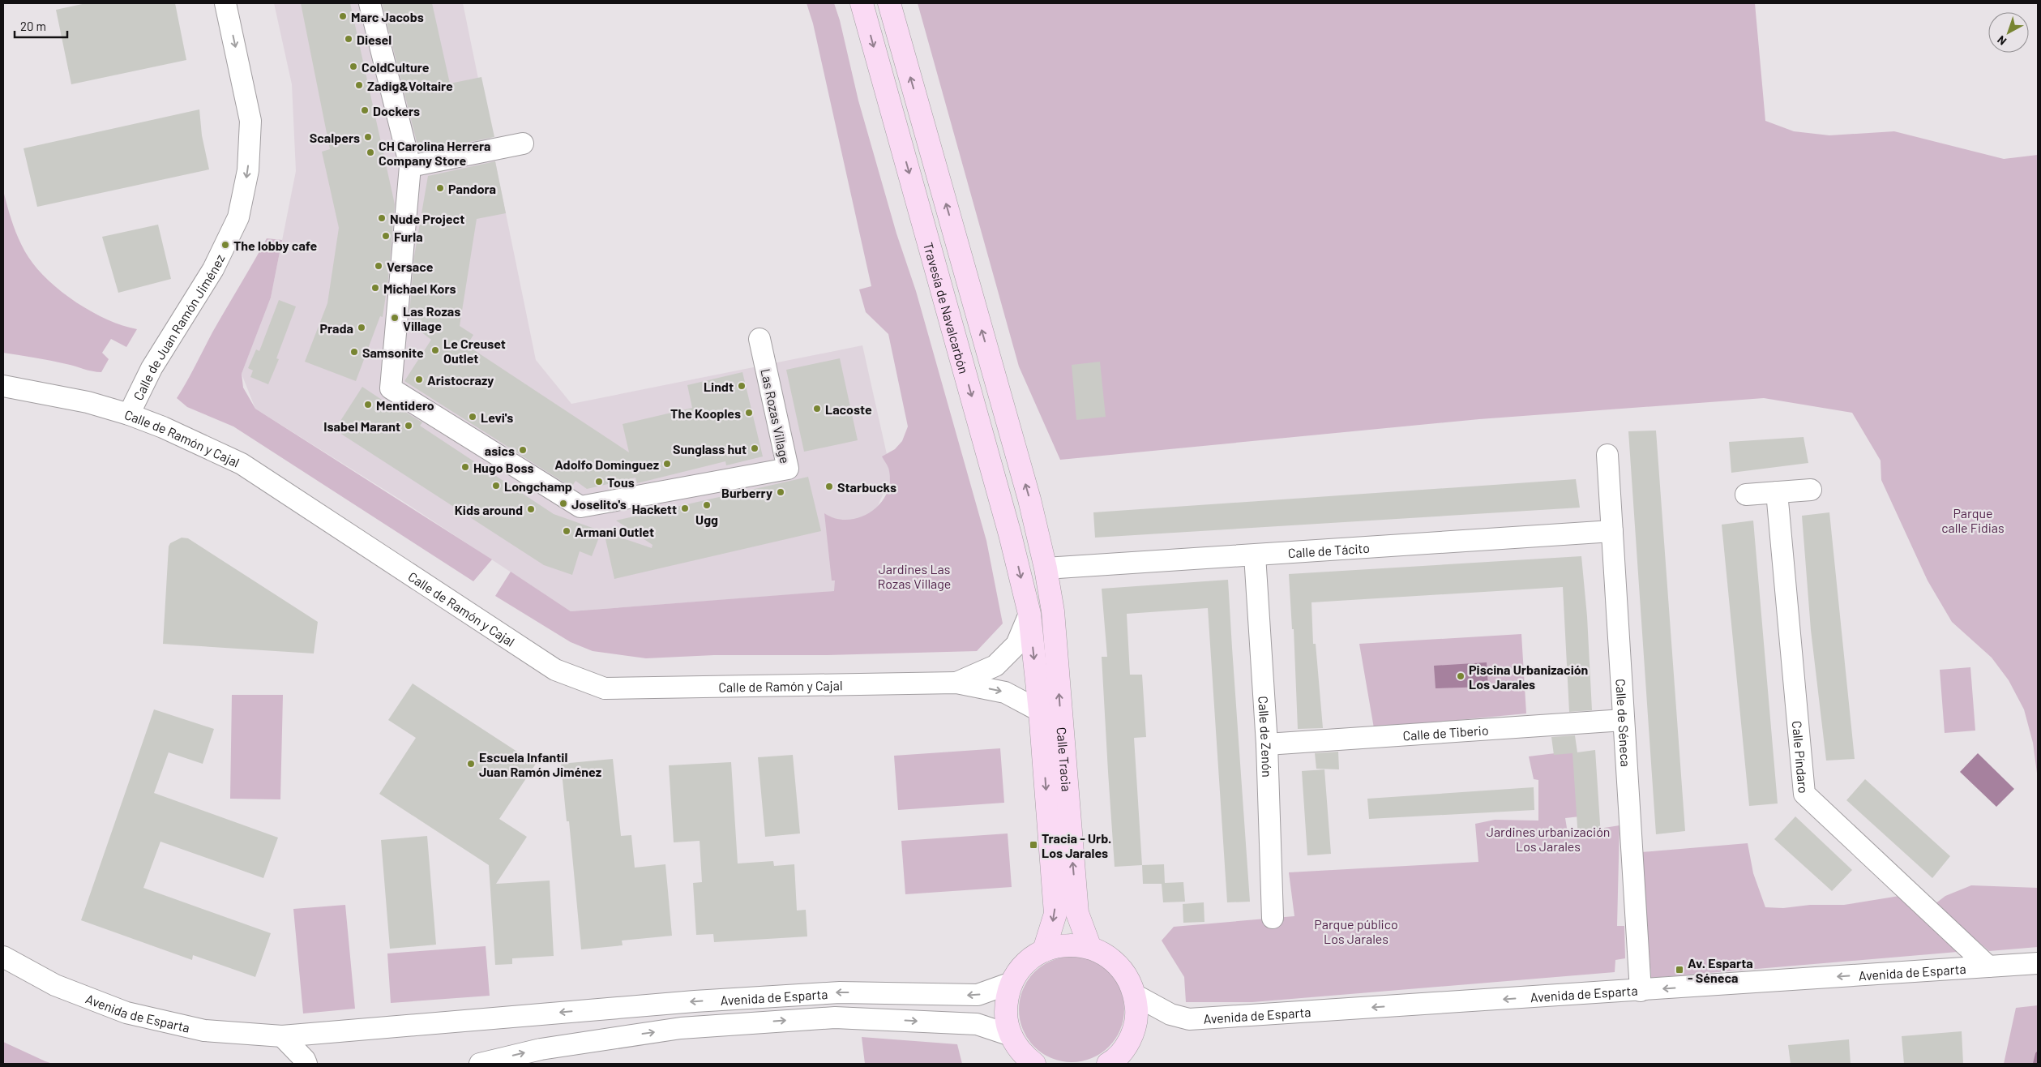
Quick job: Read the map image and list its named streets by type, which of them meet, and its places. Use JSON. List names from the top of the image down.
{
  "streets": {
    "street": [
      "Travesía de Navalcarbón",
      "Calle de Juan Ramón Jiménez",
      "Las Rozas Village",
      "Calle de Ramón y Cajal",
      "Calle de Tácito",
      "Calle de Séneca",
      "Calle de Tiberio",
      "Calle de Zenón",
      "Calle Píndaro",
      "Calle Tracia",
      "Avenida de Esparta"
    ]
  },
  "crossings": [
    ["Travesía de Navalcarbón", "Calle de Ramón y Cajal"],
    ["Travesía de Navalcarbón", "Calle de Tácito"],
    ["Travesía de Navalcarbón", "Calle Tracia"],
    ["Calle de Juan Ramón Jiménez", "Calle de Ramón y Cajal"],
    ["Calle de Ramón y Cajal", "Calle Tracia"],
    ["Calle de Tácito", "Calle de Séneca"],
    ["Calle de Tácito", "Calle de Zenón"],
    ["Calle de Tácito", "Calle Tracia"],
    ["Calle de Séneca", "Calle de Tiberio"],
    ["Calle de Séneca", "Avenida de Esparta"],
    ["Calle de Tiberio", "Calle de Zenón"],
    ["Calle Píndaro", "Avenida de Esparta"]
  ],
  "one_way": ["Calle de Juan Ramón Jiménez"],
  "parks": [
    "Parque calle Fidias",
    "Jardines Las Rozas Village",
    "Jardines urbanización Los Jarales",
    "Parque público Los Jarales"
  ],
  "places": {
    "other": [
      "Marc Jacobs",
      "Diesel",
      "ColdCulture",
      "Zadig&Voltaire",
      "Dockers",
      "Scalpers",
      "CH Carolina Herrera Company Store",
      "Pandora",
      "Nude Project",
      "Furla",
      "The lobby cafe",
      "Versace",
      "Michael Kors",
      "Las Rozas Village",
      "Prada",
      "Le Creuset Outlet",
      "Samsonite",
      "Aristocrazy",
      "Lindt",
      "Mentidero",
      "Lacoste",
      "The Kooples",
      "Levi's",
      "Isabel Marant",
      "Sunglass hut",
      "asics",
      "Adolfo Dominguez",
      "Hugo Boss",
      "Tous",
      "Longchamp",
      "Starbucks",
      "Burberry",
      "Joselito's",
      "Ugg",
      "Hackett",
      "Kids around",
      "Armani Outlet",
      "Piscina Urbanización Los Jarales",
      "Escuela Infantil Juan Ramón Jiménez"
    ],
    "transit": ["Tracia - Urb. Los Jarales", "Av. Esparta - Séneca"]
  },
  "scale_bar": "20 m",
  "north": "bottom left"
}
